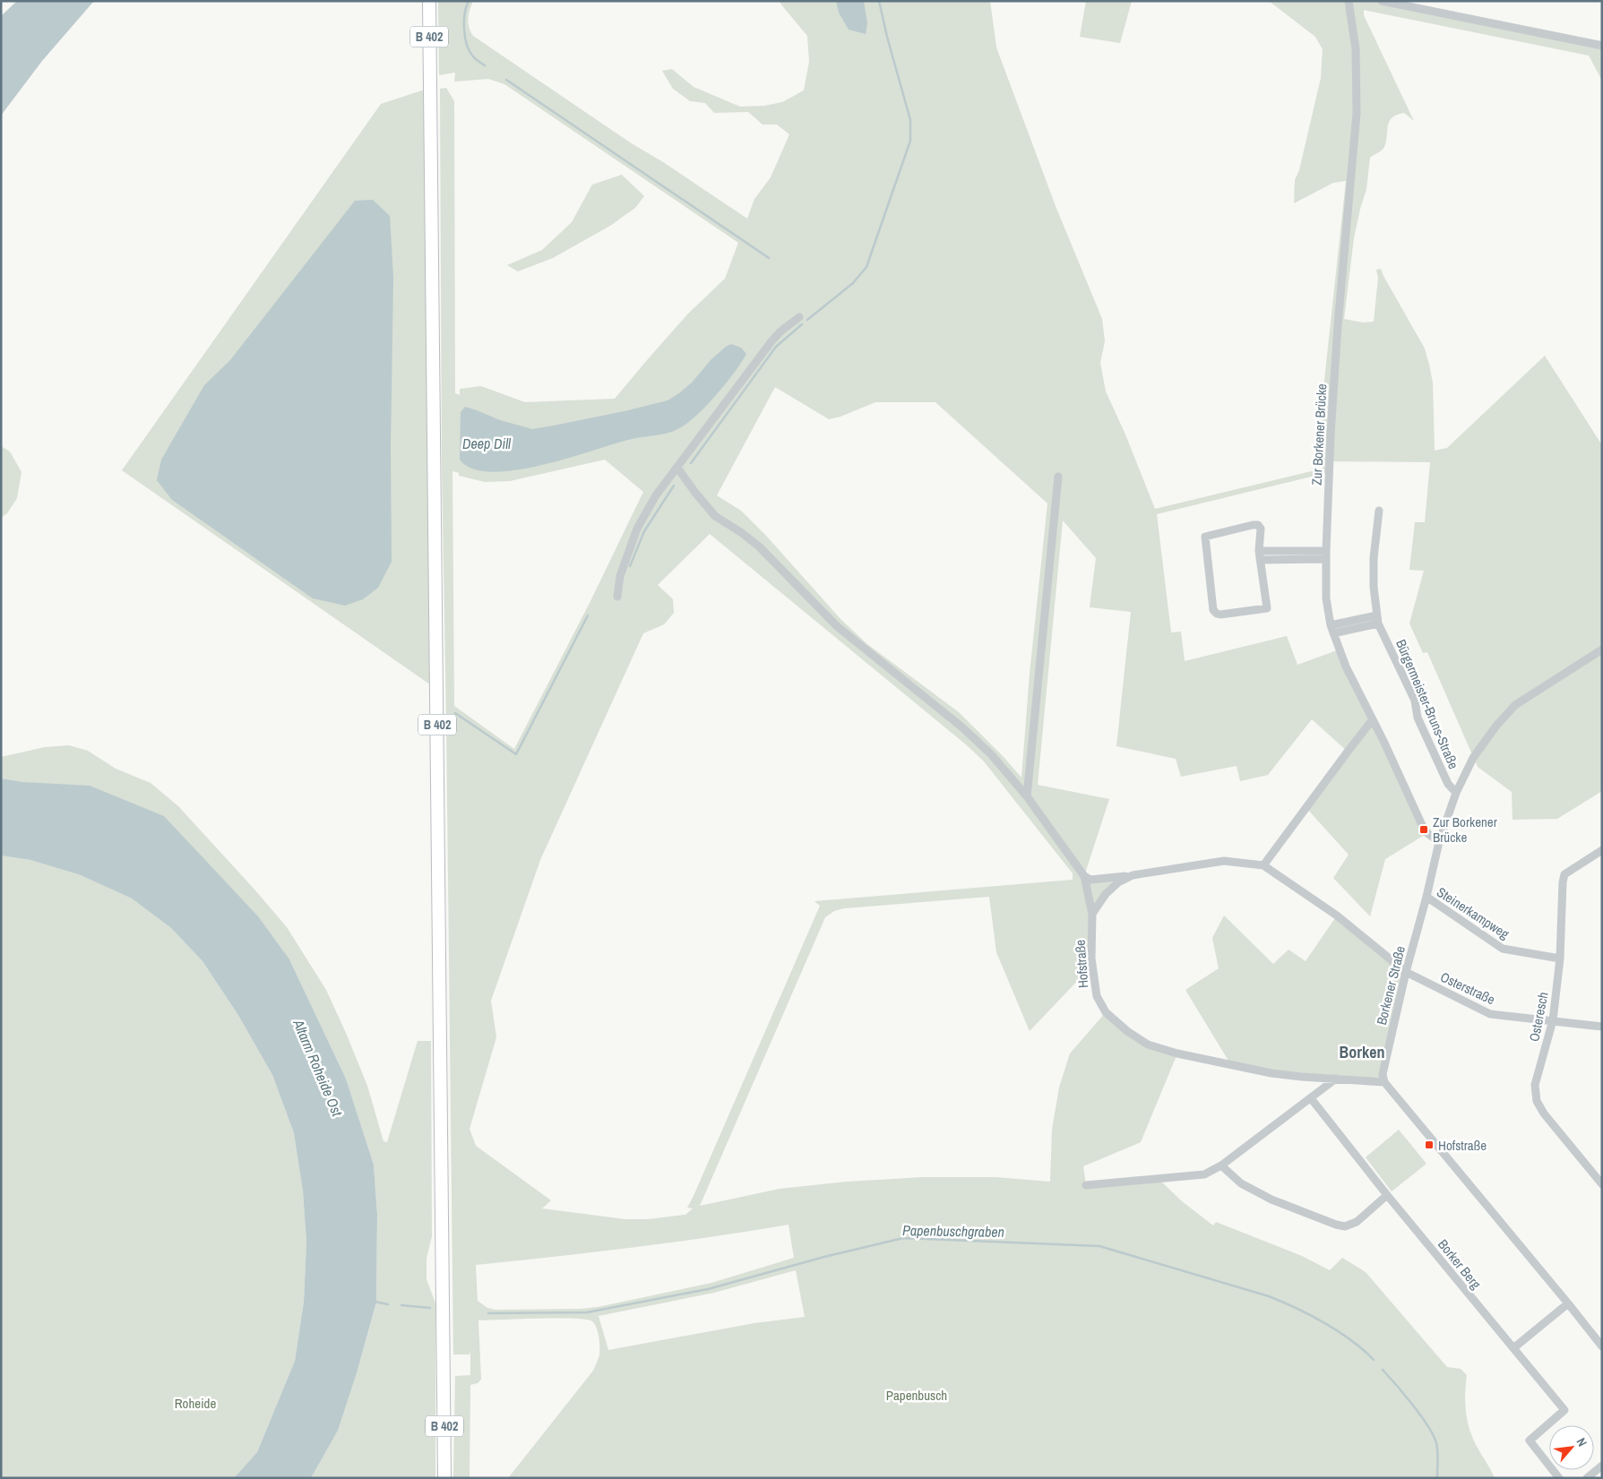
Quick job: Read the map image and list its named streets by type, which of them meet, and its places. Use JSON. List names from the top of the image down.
{
  "streets": {
    "main road": ["B 402"],
    "street": [
      "Zur Borkener Brücke",
      "Bürgermeister-Bruns-Straße",
      "Steinerkampweg",
      "Hofstraße",
      "Borkener Straße",
      "Osterstraße",
      "Osteresch",
      "Borker Berg"
    ]
  },
  "crossings": [
    ["Zur Borkener Brücke", "Borkener Straße"],
    ["Bürgermeister-Bruns-Straße", "Borkener Straße"],
    ["Steinerkampweg", "Borkener Straße"],
    ["Steinerkampweg", "Osteresch"],
    ["Hofstraße", "Borkener Straße"],
    ["Borkener Straße", "Osterstraße"],
    ["Osterstraße", "Osteresch"]
  ],
  "districts": ["Borken"],
  "water": ["Deep Dill", "Altarm Roheide Ost", "Papenbuschgraben"],
  "parks": ["Papenbusch", "Roheide"],
  "places": {
    "transit": ["Zur Borkener Brücke", "Hofstraße"]
  },
  "north": "top right"
}
